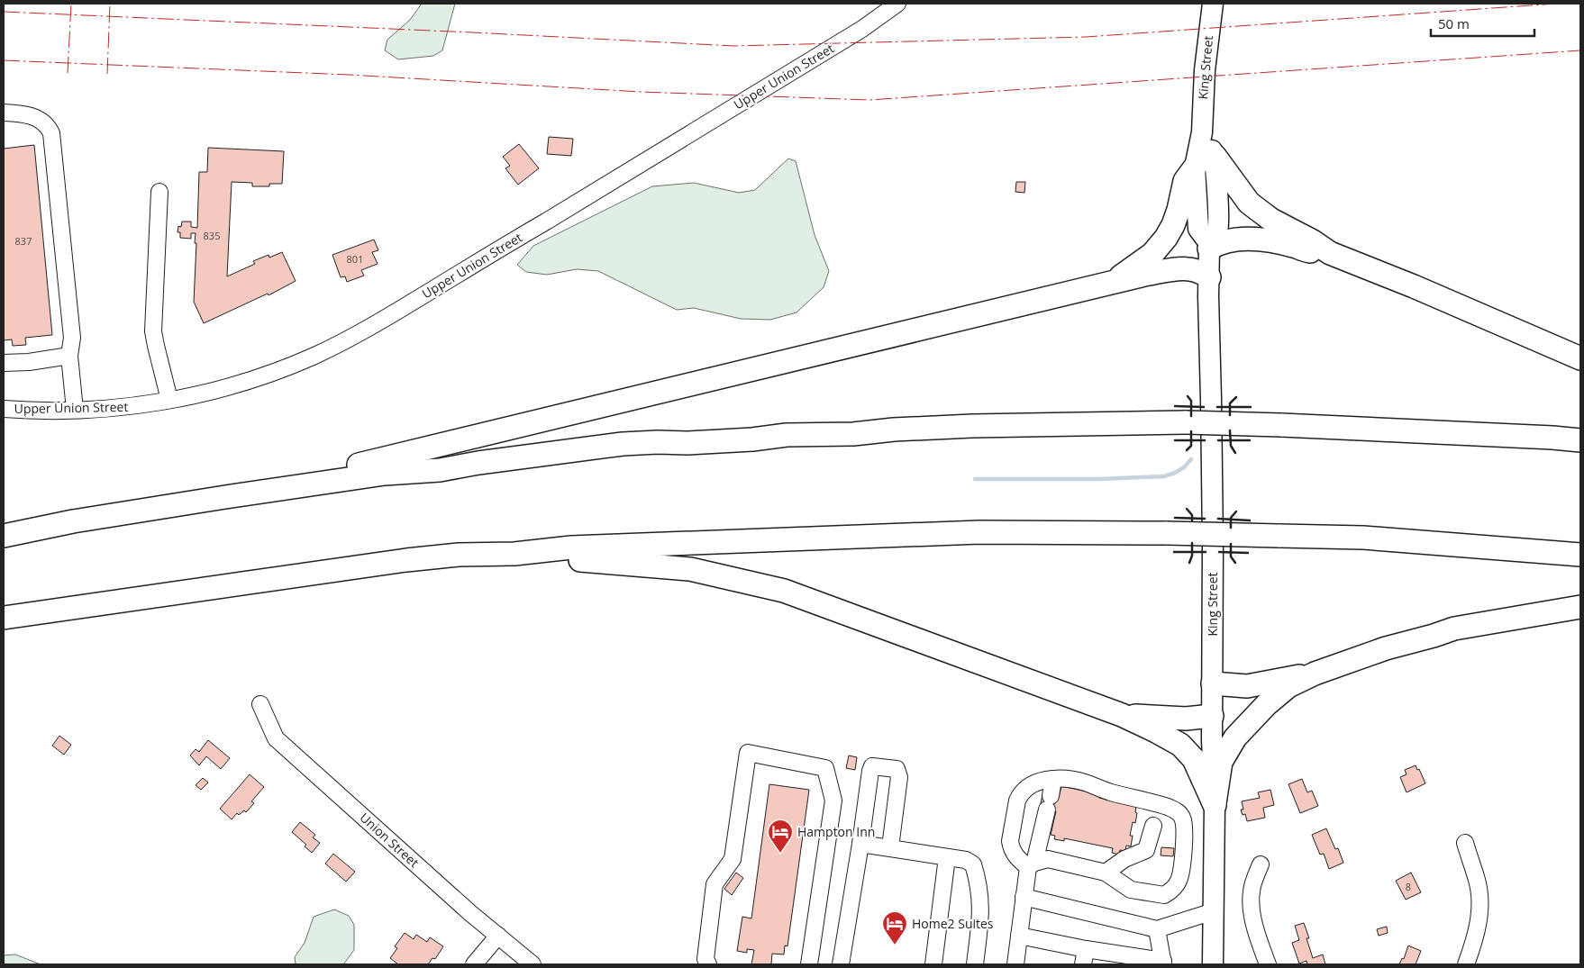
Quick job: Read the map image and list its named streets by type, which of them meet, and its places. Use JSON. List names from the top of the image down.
{
  "streets": {
    "main road": ["King Street"],
    "street": ["Upper Union Street", "Union Street"]
  },
  "places": {
    "hotel": ["Hampton Inn", "Home2 Suites"]
  },
  "house_numbers": [
    "835",
    "837",
    "801",
    "8"
  ],
  "scale_bar": "50 m"
}
